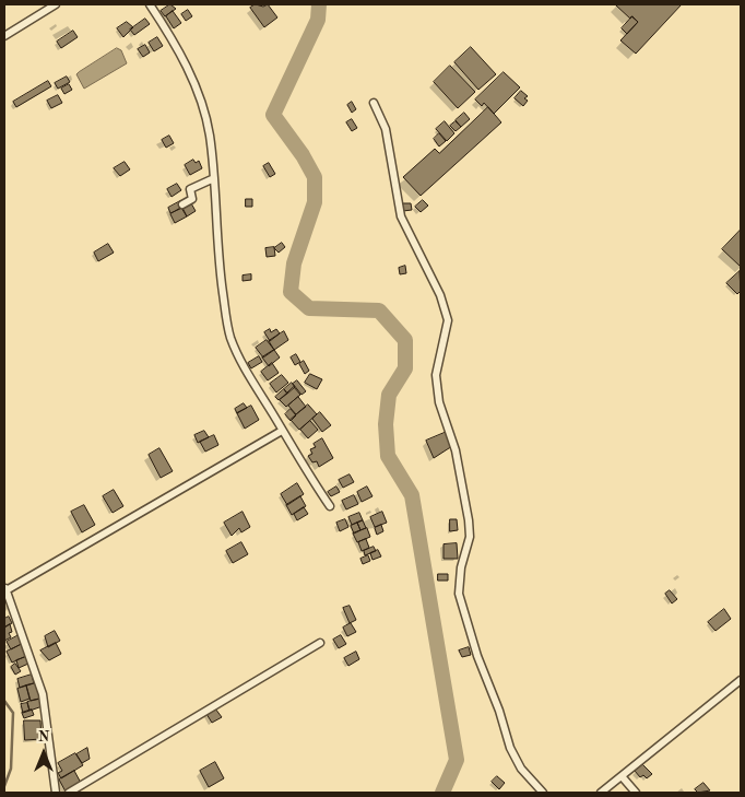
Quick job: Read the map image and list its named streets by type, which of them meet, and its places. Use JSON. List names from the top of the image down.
{
  "north": "top"
}
